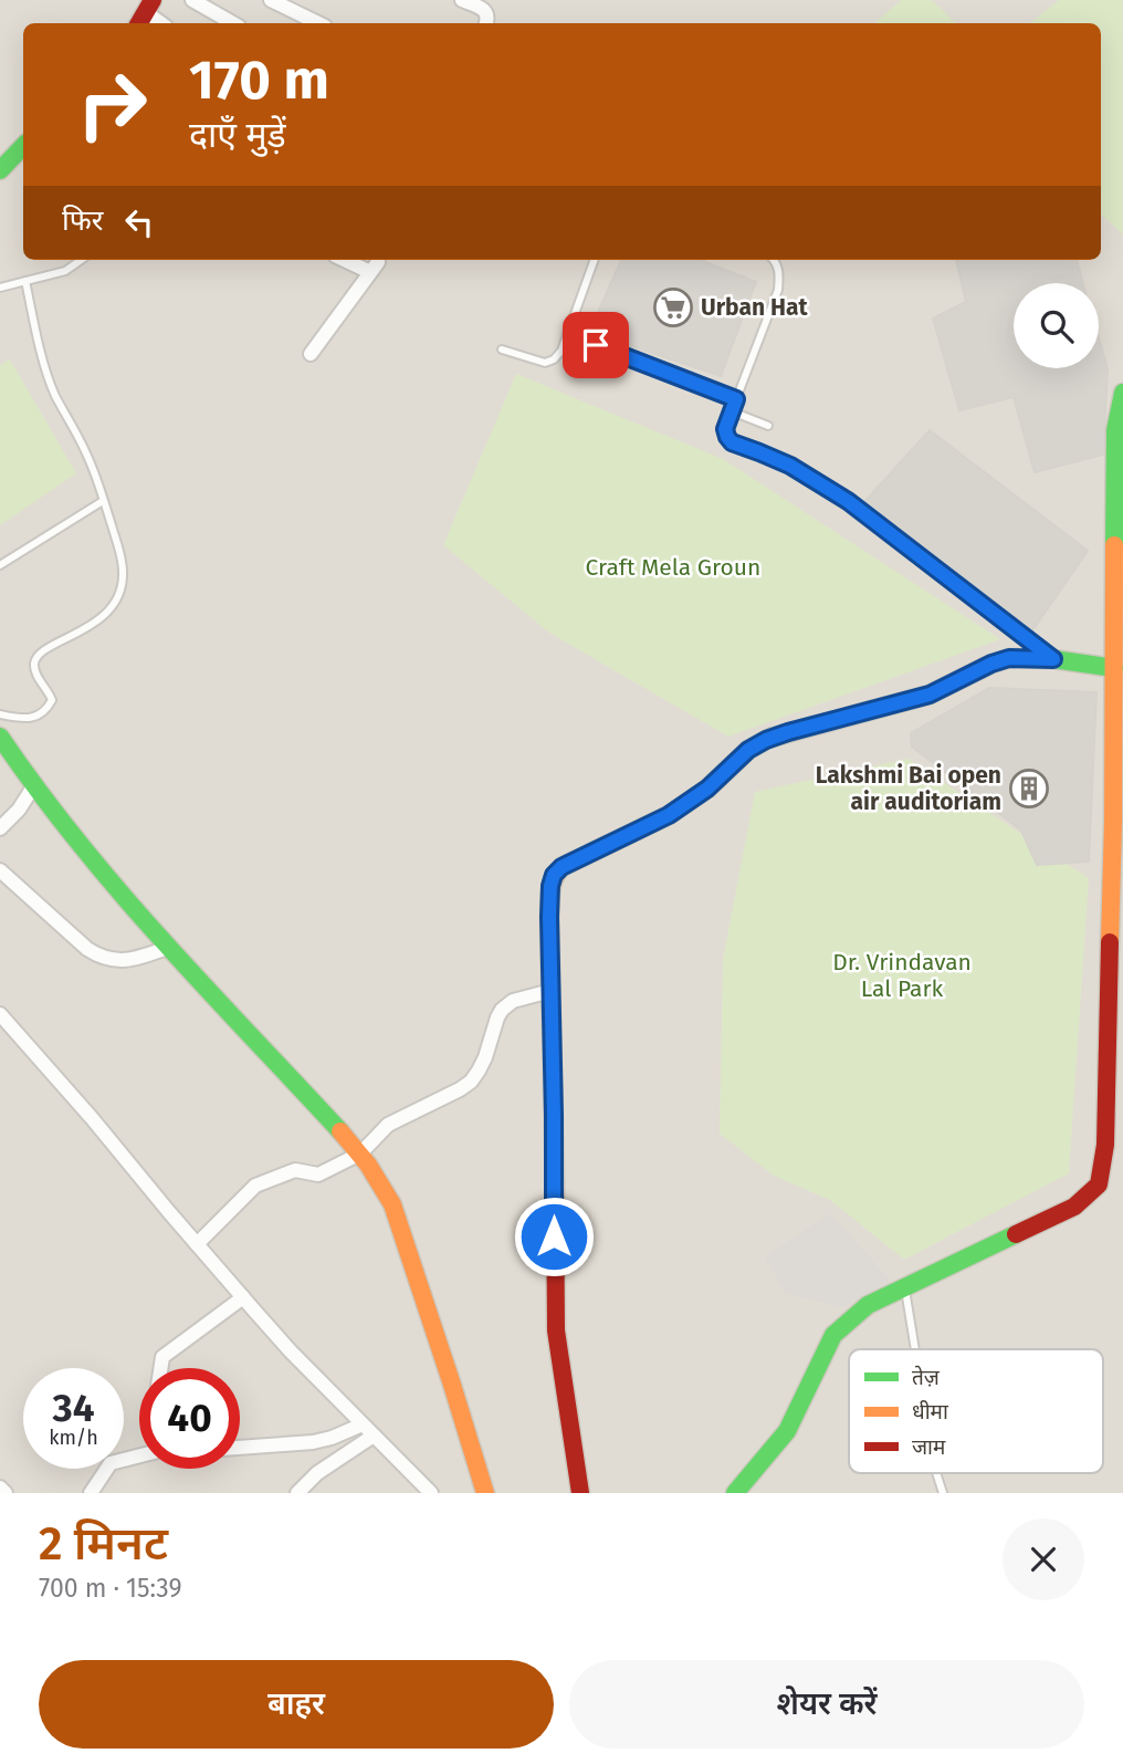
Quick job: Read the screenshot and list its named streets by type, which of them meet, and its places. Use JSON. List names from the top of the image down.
{
  "parks": ["Craft Mela Groun", "Dr. Vrindavan Lal Park"],
  "places": {
    "supermarket": ["Urban Hat"],
    "building": ["Lakshmi Bai open air auditoriam"]
  },
  "legend": ["तेज़", "धीमा", "जाम"],
  "page": {
    "turn": ["170 m", "दाएँ मुड़ें"],
    "then": "फिर",
    "speed": "34 km/h",
    "limit": "40",
    "heading": ["2 मिनट", "700 m · 15:39"],
    "buttons": ["बाहर", "शेयर करें"]
  }
}
